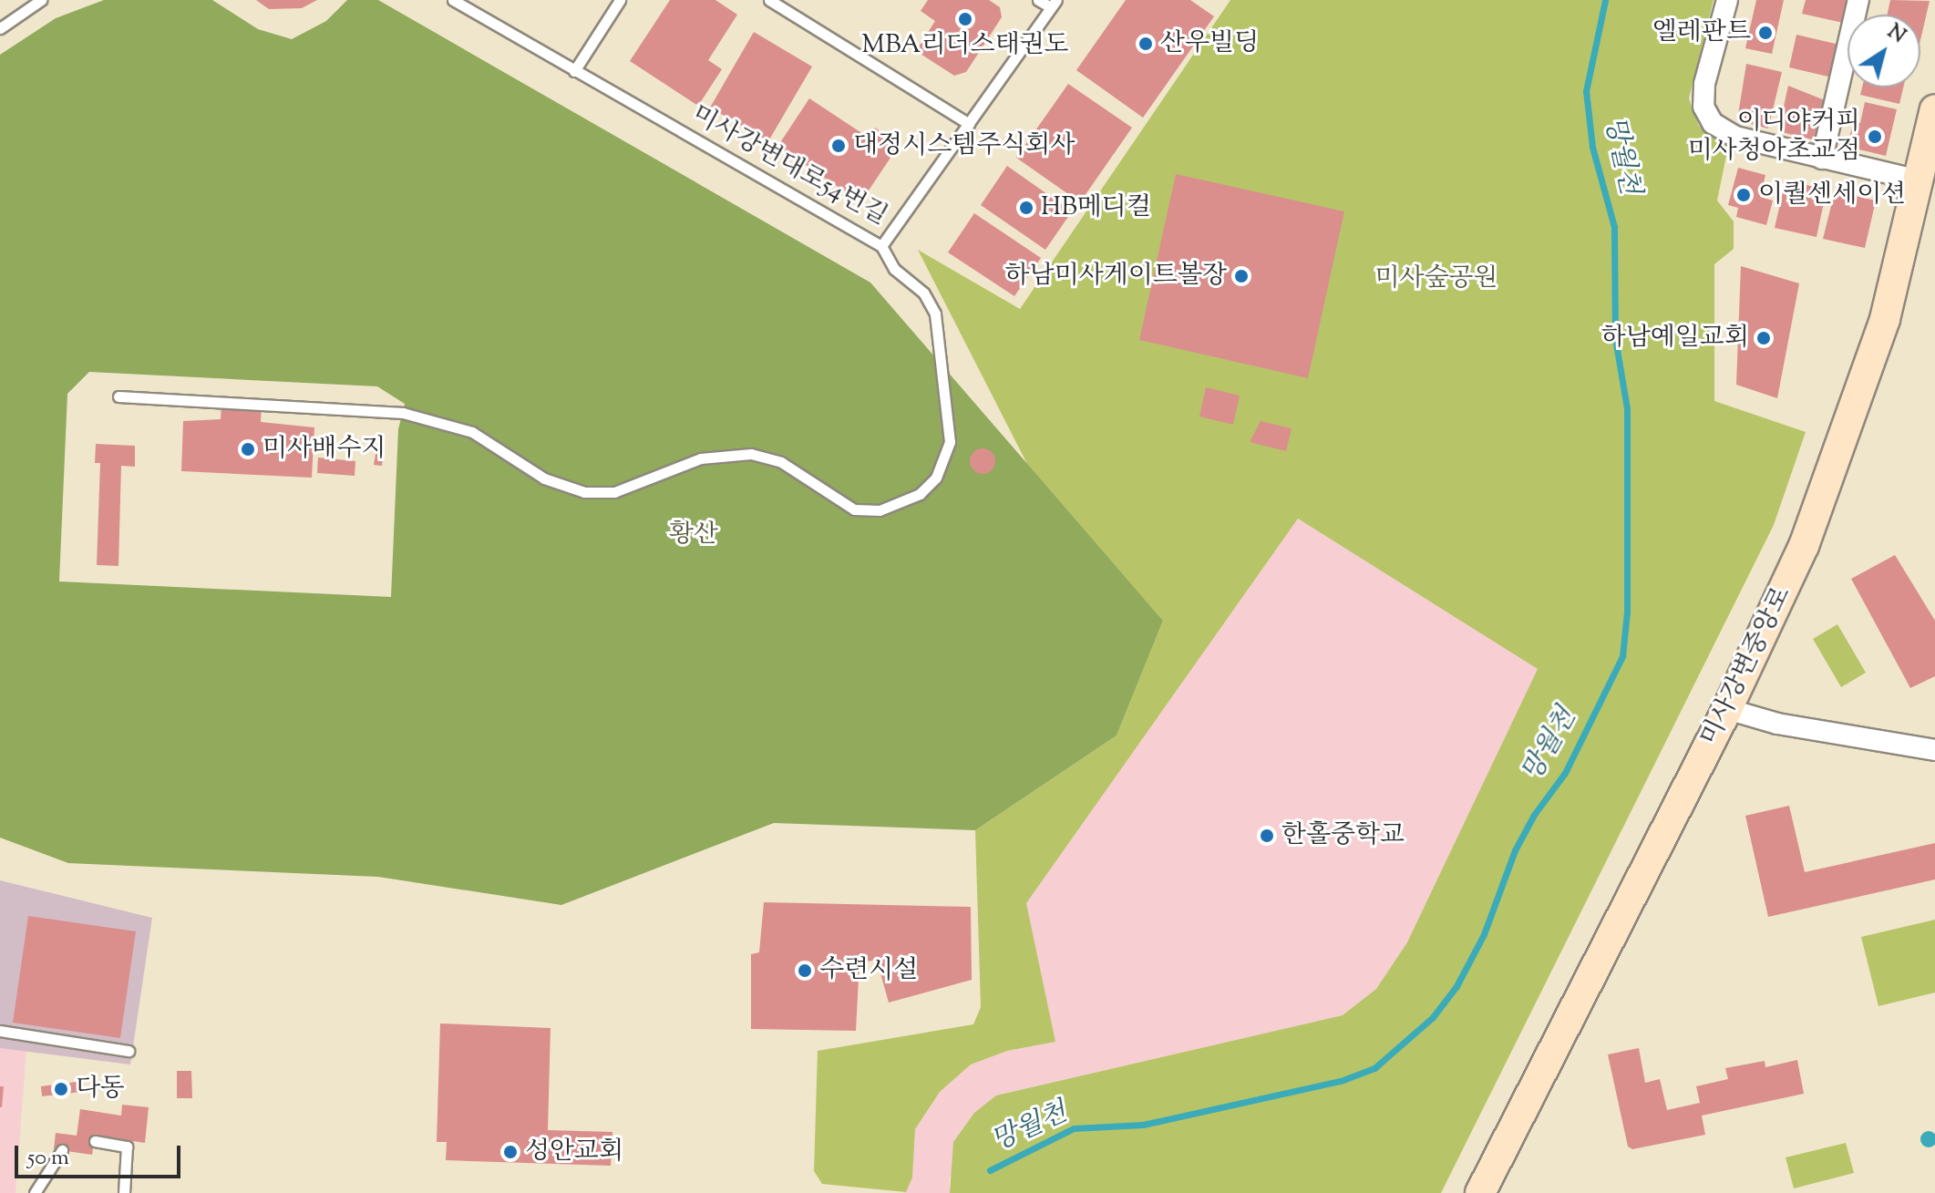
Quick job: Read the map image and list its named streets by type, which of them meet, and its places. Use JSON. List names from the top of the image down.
{
  "streets": {
    "street": ["미사강변중앙로"],
    "lane": ["미사강변대로54번길"]
  },
  "water": ["망월천"],
  "parks": ["미사숲공원", "황산"],
  "places": [
    "MBA리더스태권도",
    "엘레판트",
    "산우빌딩",
    "이디야커피 미사청아초교점",
    "대정시스템주식회사",
    "이퀄센세이션",
    "HB메디컬",
    "하남미사게이트볼장",
    "하남예일교회",
    "미사배수지",
    "한홀중학교",
    "수련시설",
    "다동",
    "성안교회"
  ],
  "scale_bar": "50 m",
  "north": "top right"
}
